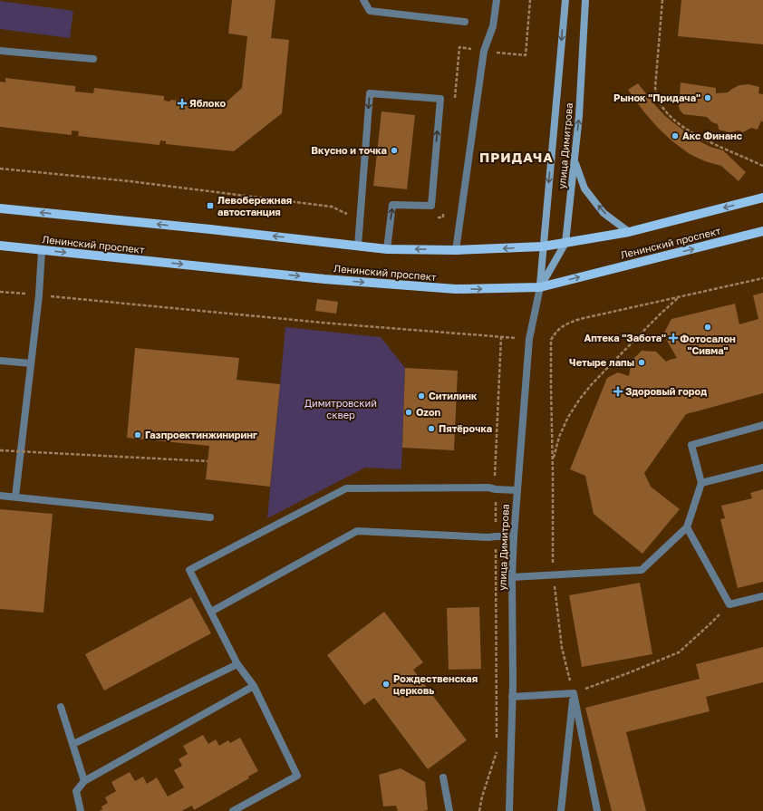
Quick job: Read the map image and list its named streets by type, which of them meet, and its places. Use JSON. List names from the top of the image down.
{
  "streets": {
    "main road": ["улица Димитрова", "Ленинский проспект"]
  },
  "crossings": [
    ["улица Димитрова", "Ленинский проспект"]
  ],
  "districts": ["ПРИДАЧА"],
  "parks": ["Димитровский сквер"],
  "places": {
    "other": [
      "Рынок \"Придача\"",
      "Акс Финанс",
      "Вкусно и точка",
      "Фотосалон \"Сивма\"",
      "Четыре лапы",
      "Ситилинк",
      "Ozon",
      "Пятёрочка",
      "Газпроектинжиниринг",
      "Рождественская церковь"
    ],
    "health": ["Яблоко", "Аптека \"Забота\"", "Здоровый город"],
    "transit": ["Левобережная автостанция"]
  }
}
